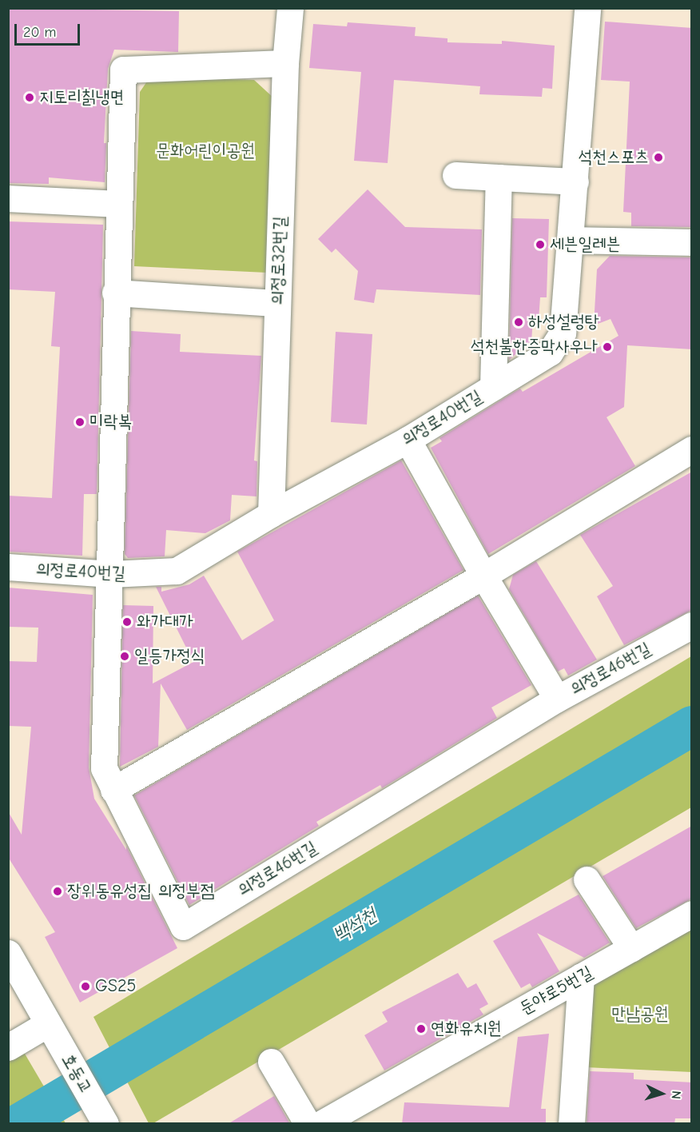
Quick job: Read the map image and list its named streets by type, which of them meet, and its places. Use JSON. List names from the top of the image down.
{
  "streets": {
    "street": [
      "의정로32번길",
      "의정로40번길",
      "의정로46번길",
      "둔야로5번길",
      "호동교"
    ]
  },
  "crossings": [
    ["의정로32번길", "의정로40번길"],
    ["의정로32번길", "의정로46번길"],
    ["의정로40번길", "의정로46번길"]
  ],
  "water": ["백석천"],
  "parks": ["문화어린이공원", "만남공원"],
  "places": [
    "지토리칡냉면",
    "석천스포츠",
    "세븐일레븐",
    "하성설렁탕",
    "석천불한증막사우나",
    "미락복",
    "와가대가",
    "일등가정식",
    "장위동유성집 의정부점",
    "GS25",
    "연화유치원"
  ],
  "scale_bar": "20 m",
  "north": "right"
}
